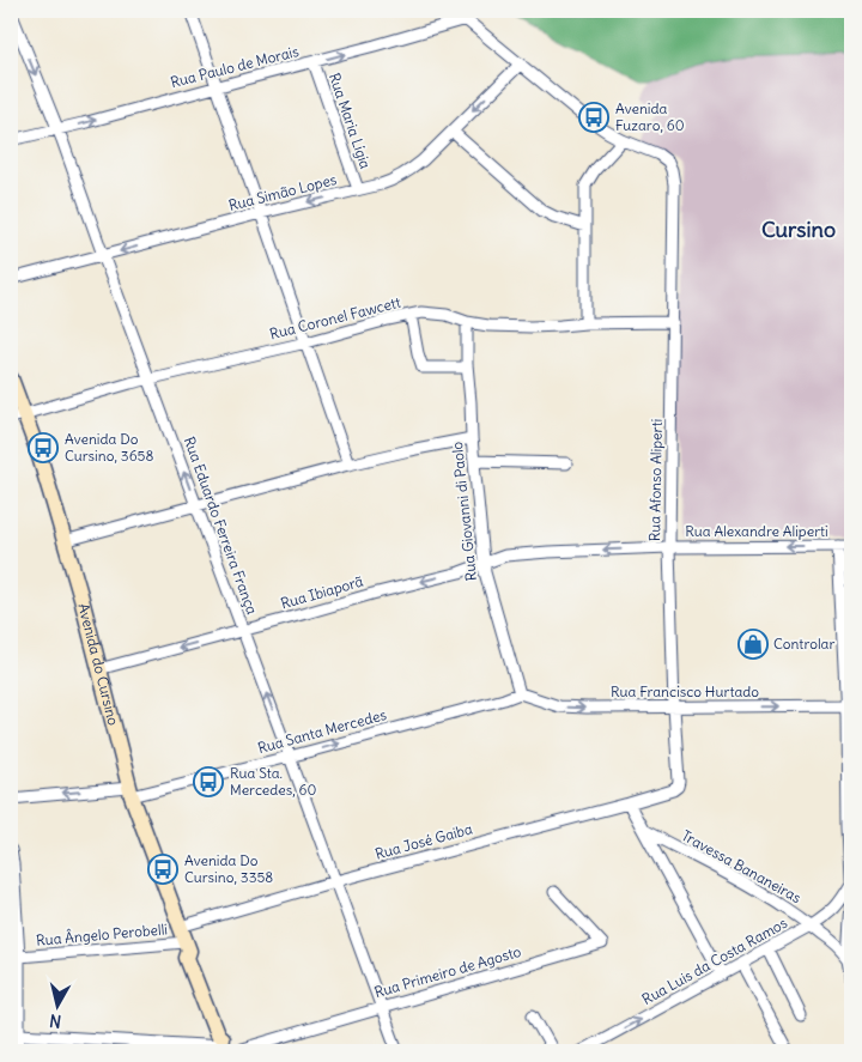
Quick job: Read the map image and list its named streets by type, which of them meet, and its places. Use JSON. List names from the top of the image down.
{
  "streets": {
    "main road": ["Avenida do Cursino"],
    "street": [
      "Rua Paulo de Morais",
      "Rua Maria Lígia",
      "Rua Simão Lopes",
      "Rua Coronel Fawcett",
      "Rua Afonso Aliperti",
      "Rua Giovanni di Paolo",
      "Rua Eduardo Ferreira França",
      "Rua Alexandre Aliperti",
      "Rua Ibiaporã",
      "Rua Francisco Hurtado",
      "Rua Santa Mercedes",
      "Rua José Gaiba",
      "Travessa Bananeiras",
      "Rua Ângelo Perobelli",
      "Rua Luis da Costa Ramos",
      "Rua Primeiro de Agosto"
    ]
  },
  "crossings": [
    ["Rua Paulo de Morais", "Rua Maria Lígia"],
    ["Rua Paulo de Morais", "Rua Eduardo Ferreira França"],
    ["Rua Maria Lígia", "Rua Simão Lopes"],
    ["Rua Simão Lopes", "Rua Eduardo Ferreira França"],
    ["Rua Coronel Fawcett", "Rua Afonso Aliperti"],
    ["Rua Coronel Fawcett", "Rua Giovanni di Paolo"],
    ["Rua Coronel Fawcett", "Rua Eduardo Ferreira França"],
    ["Rua Coronel Fawcett", "Avenida do Cursino"],
    ["Rua Afonso Aliperti", "Rua Alexandre Aliperti"],
    ["Rua Afonso Aliperti", "Rua Francisco Hurtado"],
    ["Rua Afonso Aliperti", "Rua José Gaiba"],
    ["Rua Giovanni di Paolo", "Rua Alexandre Aliperti"],
    ["Rua Giovanni di Paolo", "Rua Ibiaporã"],
    ["Rua Giovanni di Paolo", "Rua Francisco Hurtado"],
    ["Rua Giovanni di Paolo", "Rua Santa Mercedes"],
    ["Rua Eduardo Ferreira França", "Rua Ibiaporã"],
    ["Rua Eduardo Ferreira França", "Rua Santa Mercedes"],
    ["Rua Eduardo Ferreira França", "Rua José Gaiba"],
    ["Rua Eduardo Ferreira França", "Rua Primeiro de Agosto"],
    ["Rua Alexandre Aliperti", "Rua Ibiaporã"],
    ["Rua Ibiaporã", "Avenida do Cursino"],
    ["Avenida do Cursino", "Rua Santa Mercedes"],
    ["Avenida do Cursino", "Rua José Gaiba"],
    ["Avenida do Cursino", "Rua Ângelo Perobelli"],
    ["Avenida do Cursino", "Rua Primeiro de Agosto"],
    ["Rua Francisco Hurtado", "Rua Santa Mercedes"],
    ["Travessa Bananeiras", "Rua Luis da Costa Ramos"]
  ],
  "one_way": [
    "Rua Paulo de Morais",
    "Rua Simão Lopes",
    "Rua Alexandre Aliperti",
    "Rua Ibiaporã",
    "Rua Francisco Hurtado",
    "Rua Luis da Costa Ramos"
  ],
  "districts": ["Cursino"],
  "places": {
    "bus stop": [
      "Avenida Fuzaro, 60",
      "Avenida Do Cursino, 3658",
      "Rua Sta. Mercedes, 60",
      "Avenida Do Cursino, 3358"
    ],
    "shop": ["Controlar"]
  },
  "north": "bottom"
}
